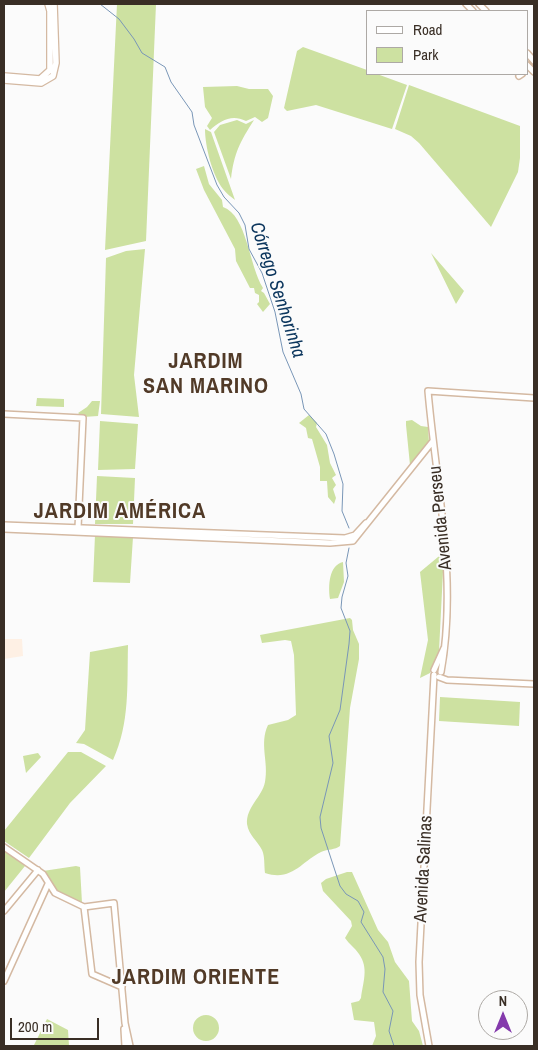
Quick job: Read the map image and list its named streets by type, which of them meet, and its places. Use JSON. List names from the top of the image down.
{
  "streets": {
    "street": ["Avenida Perseu", "Avenida Salinas"]
  },
  "crossings": [
    ["Avenida Perseu", "Avenida Salinas"]
  ],
  "districts": ["JARDIM SAN MARINO", "JARDIM AMÉRICA", "JARDIM ORIENTE"],
  "water": ["Córrego Senhorinha"],
  "legend": ["Road", "Park"],
  "scale_bar": "200 m",
  "north": "top"
}
